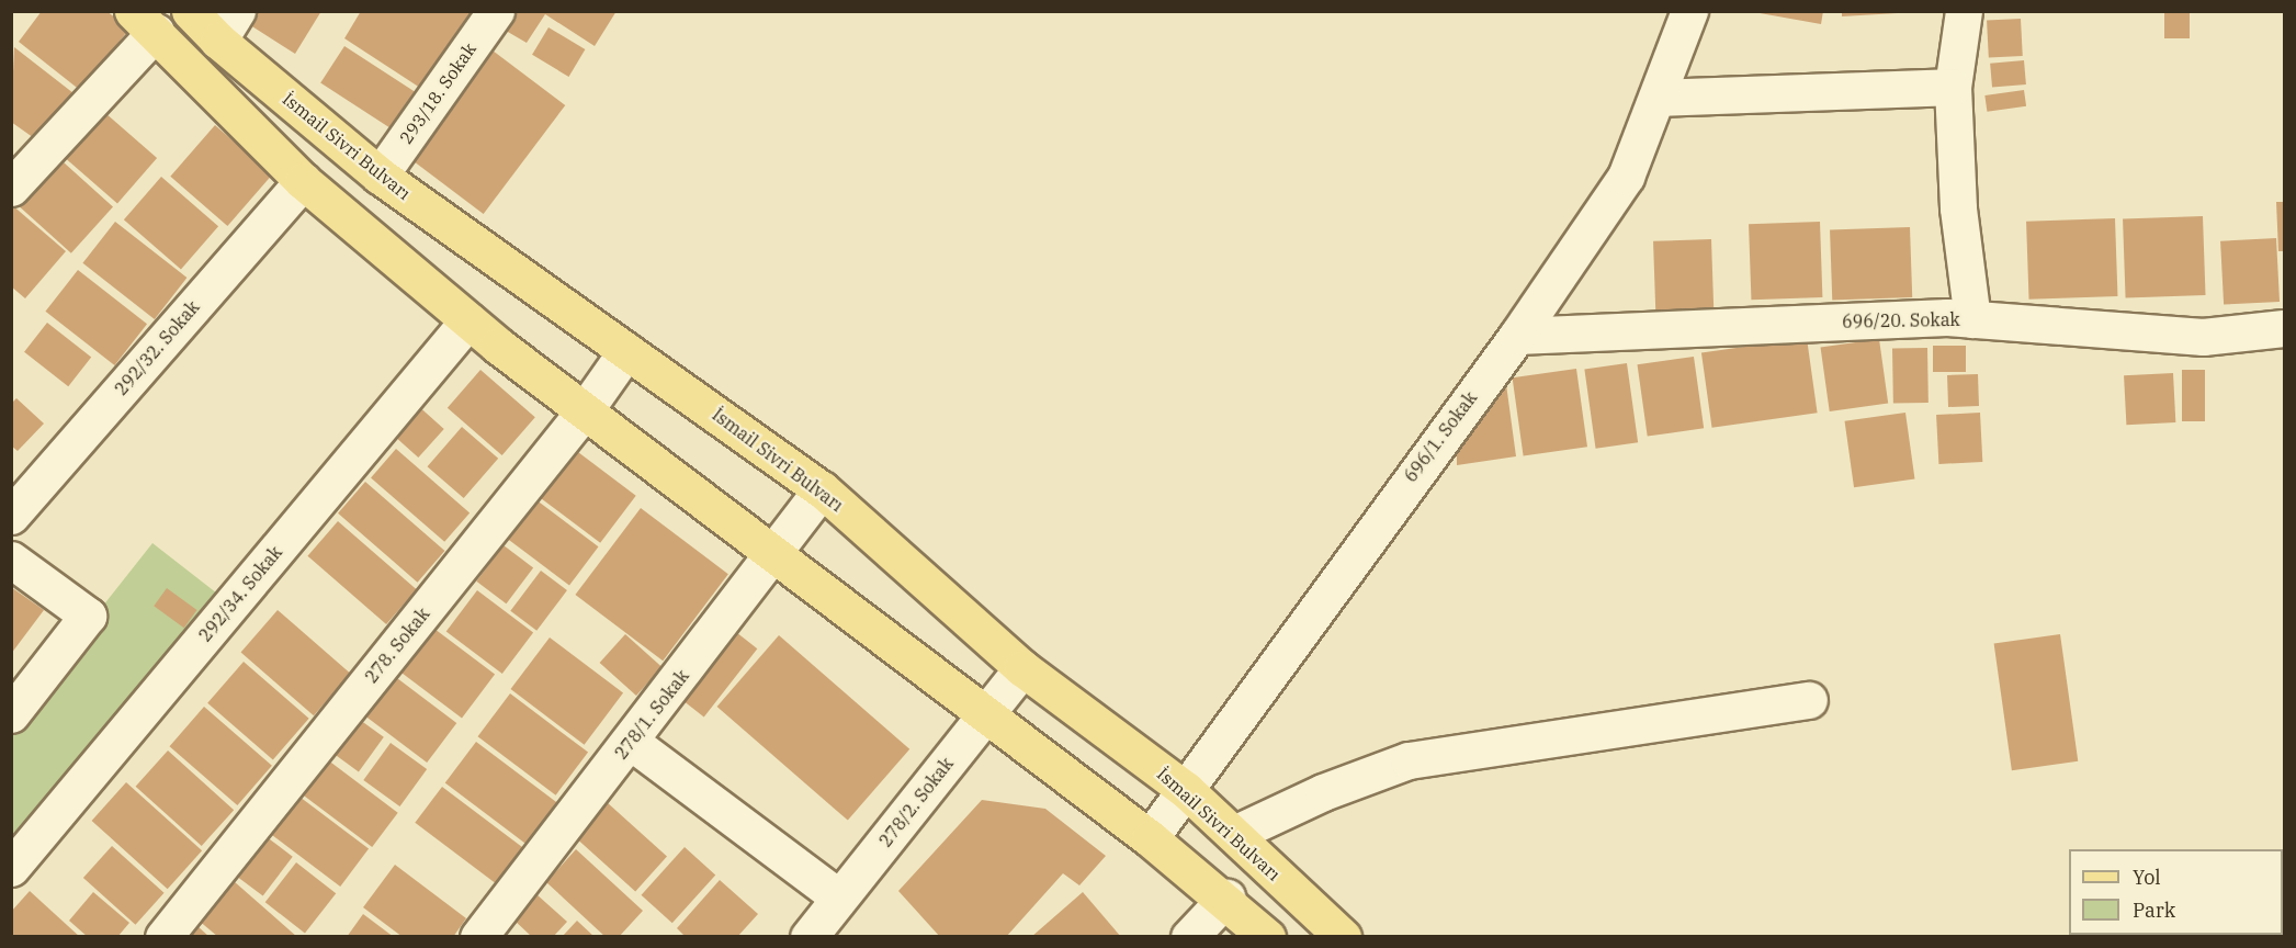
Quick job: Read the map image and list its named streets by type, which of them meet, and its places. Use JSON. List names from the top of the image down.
{
  "streets": {
    "main road": ["İsmail Sivri Bulvarı"],
    "street": [
      "293/18. Sokak",
      "696/20. Sokak",
      "292/32. Sokak",
      "696/1. Sokak",
      "292/34. Sokak",
      "278. Sokak",
      "278/1. Sokak",
      "278/2. Sokak"
    ]
  },
  "crossings": [
    ["293/18. Sokak", "İsmail Sivri Bulvarı"],
    ["İsmail Sivri Bulvarı", "696/1. Sokak"],
    ["İsmail Sivri Bulvarı", "278. Sokak"],
    ["İsmail Sivri Bulvarı", "278/1. Sokak"],
    ["İsmail Sivri Bulvarı", "278/2. Sokak"],
    ["696/20. Sokak", "696/1. Sokak"]
  ],
  "legend": ["Yol", "Park"]
}
